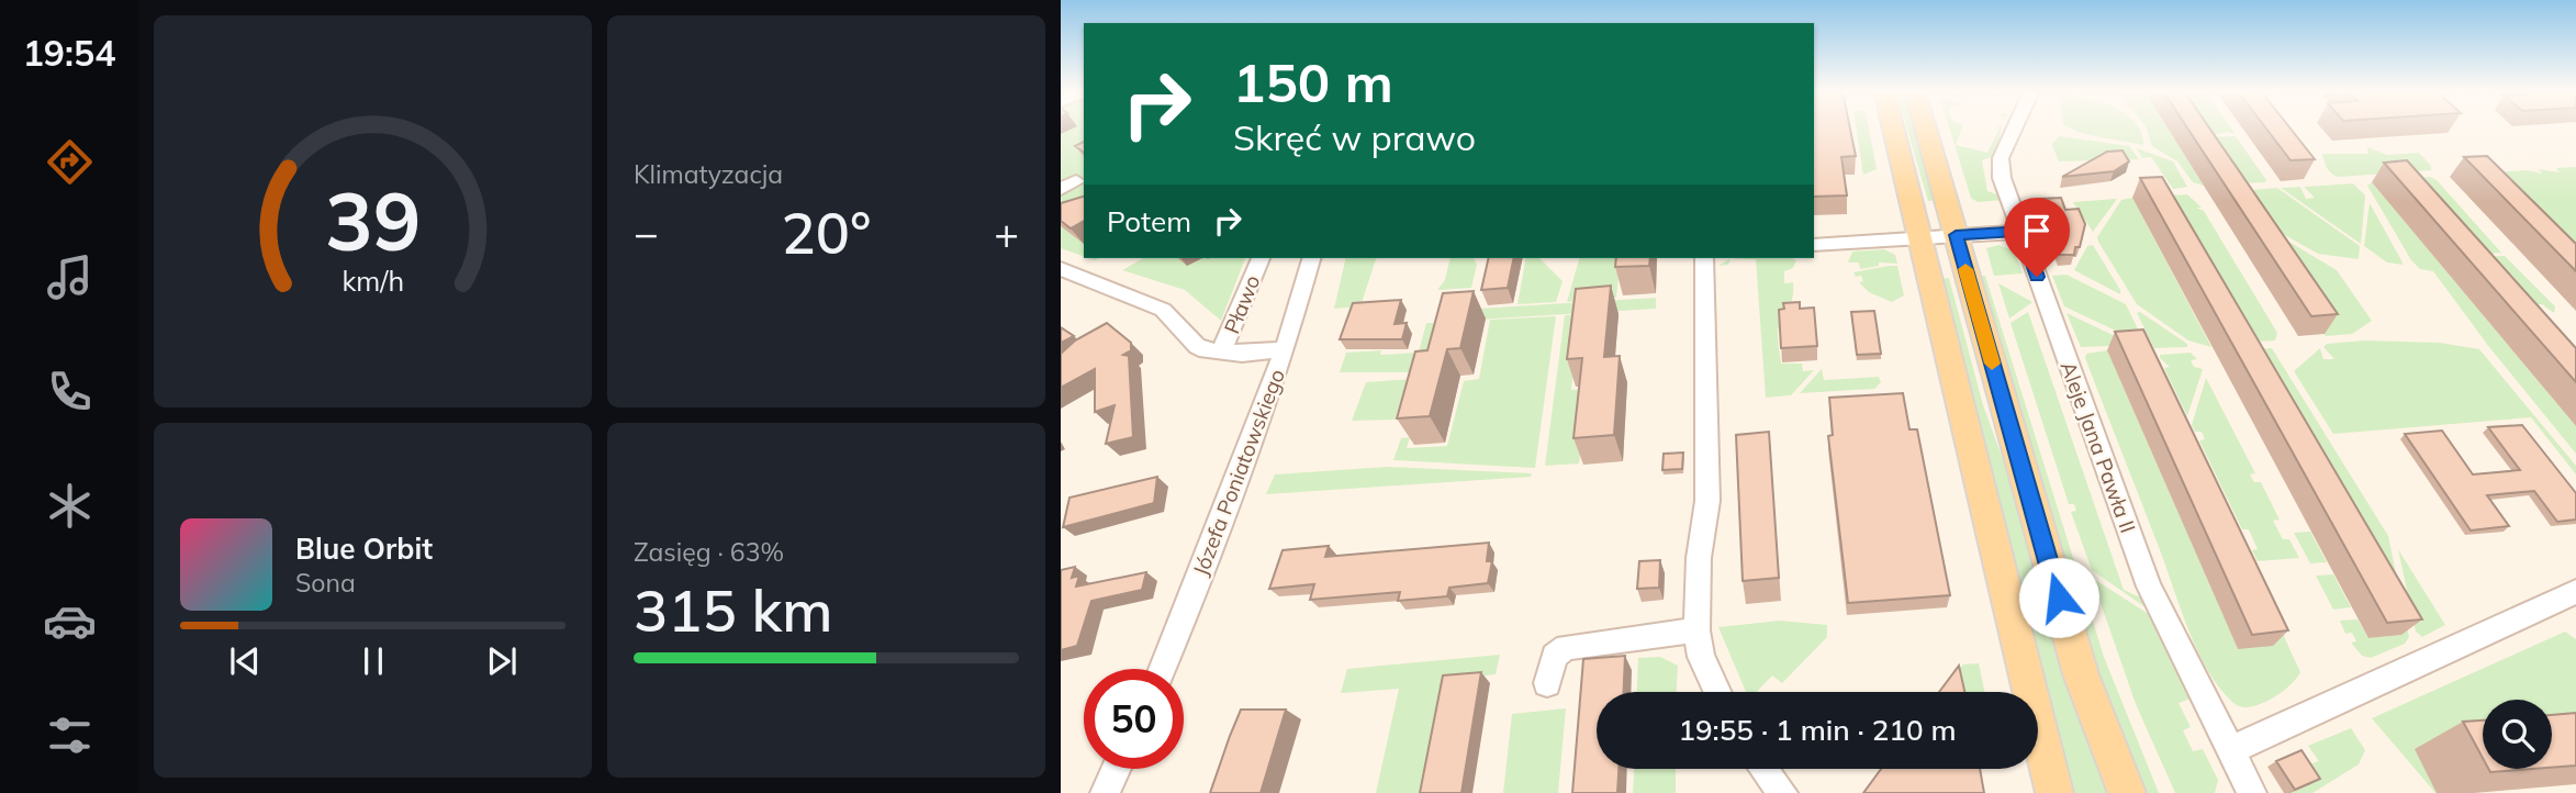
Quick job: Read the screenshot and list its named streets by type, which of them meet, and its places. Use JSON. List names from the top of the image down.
{
  "streets": {
    "street": ["Pławo", "Aleje Jana Pawła II", "Józefa Poniatowskiego"]
  },
  "page": {
    "tabs": "19:54",
    "tile": [
      "Klimatyzacja",
      ["Zasięg · 63%", "315 km"]
    ],
    "turn": ["150 m", "Skręć w prawo"],
    "then": "Potem",
    "heat": ["−", "20°", "+"],
    "song": ["Blue Orbit", "Sona"],
    "limit": "50",
    "trip": "19:55 · 1 min · 210 m",
    "gauge": ["39", "km/h"]
  }
}
